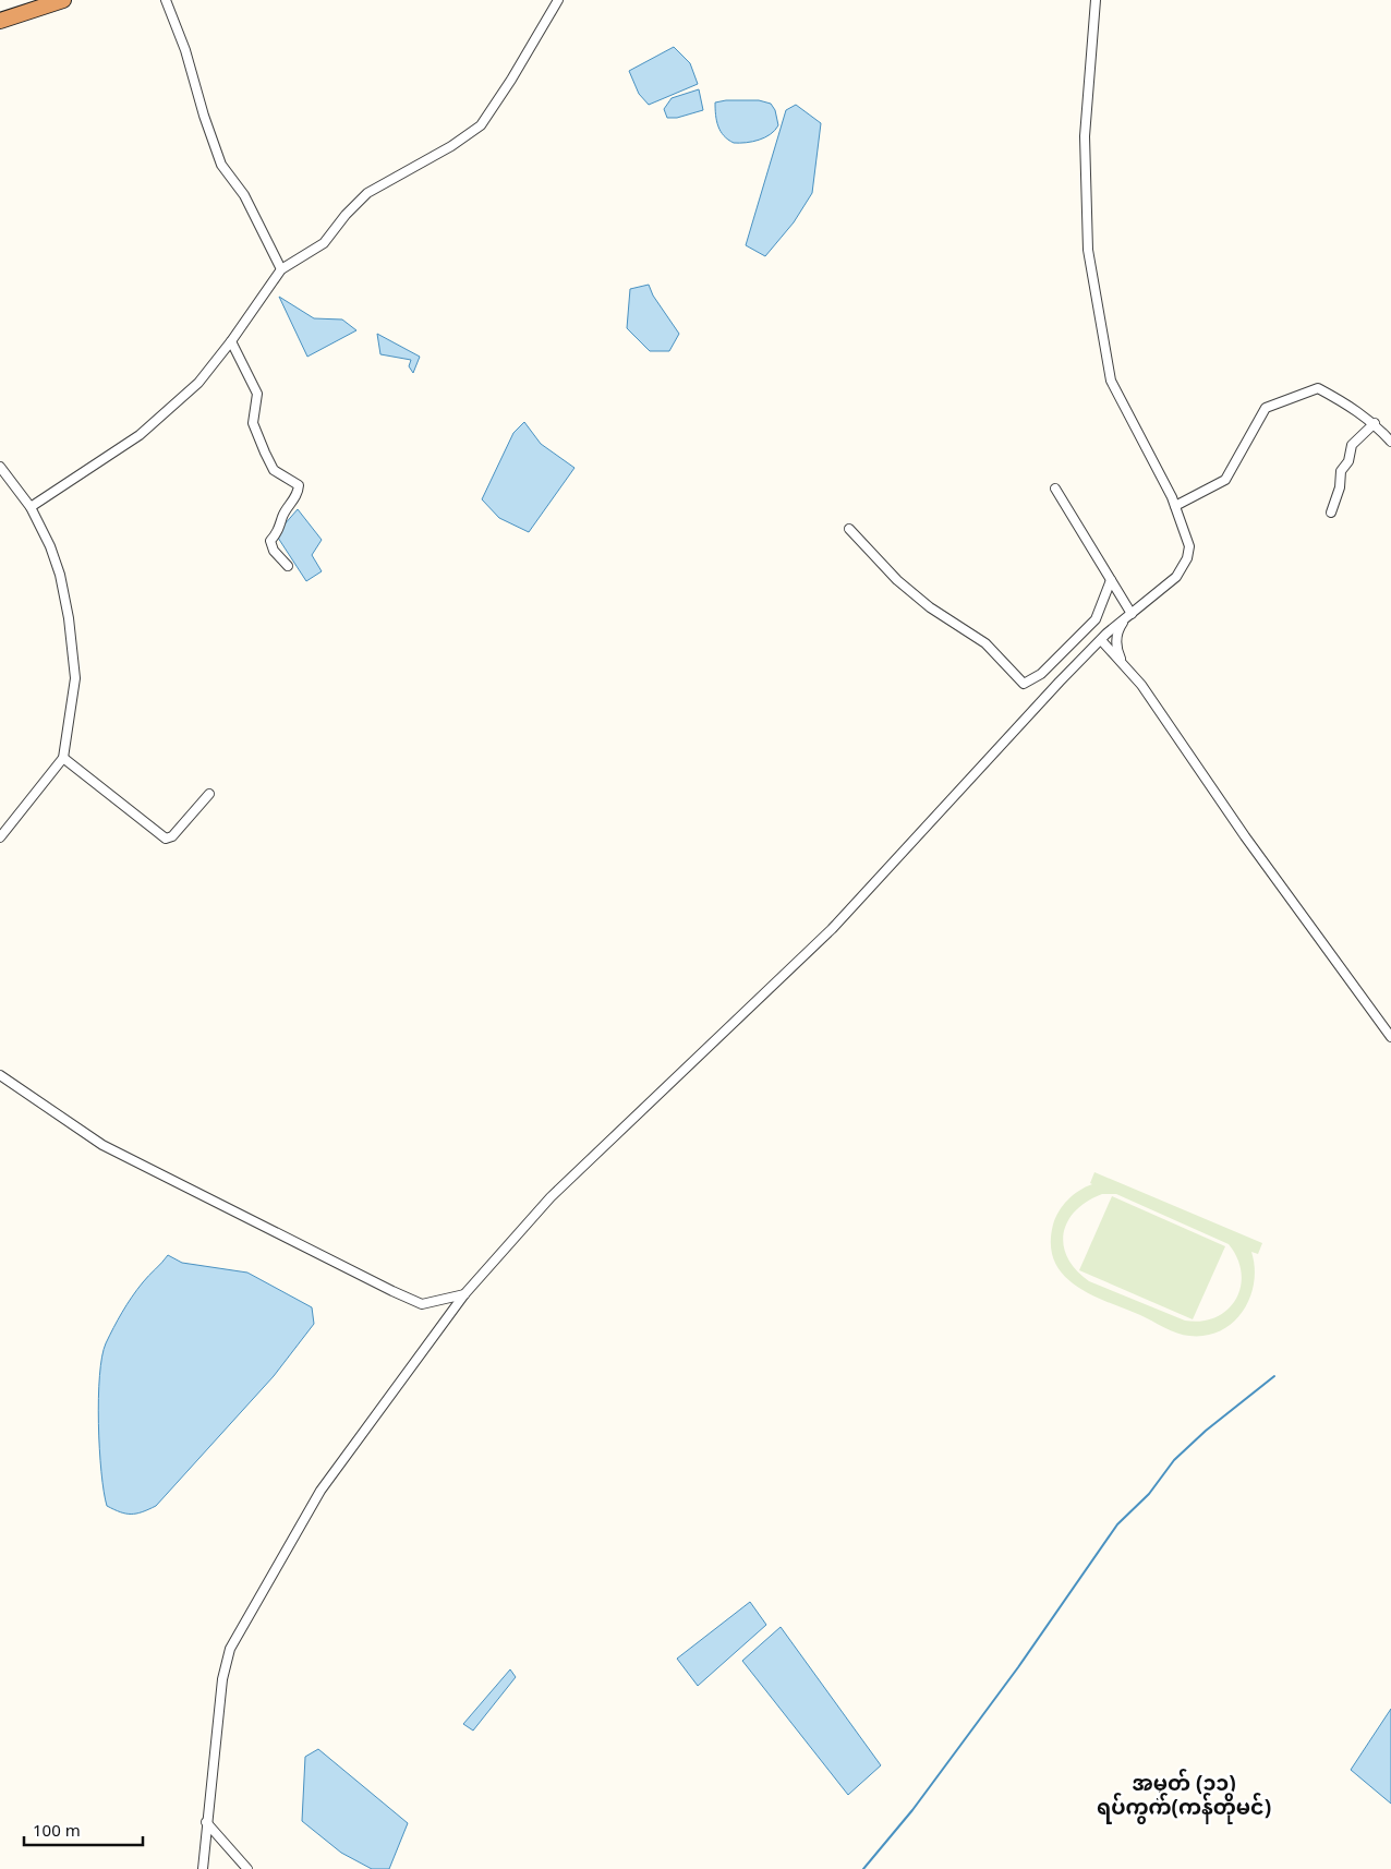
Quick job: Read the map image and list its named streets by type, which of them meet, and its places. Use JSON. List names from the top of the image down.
{
  "districts": ["အမှတ် (၁၁) ရပ်ကွက်(ကန်တိုမင်)"],
  "scale_bar": "100 m"
}
